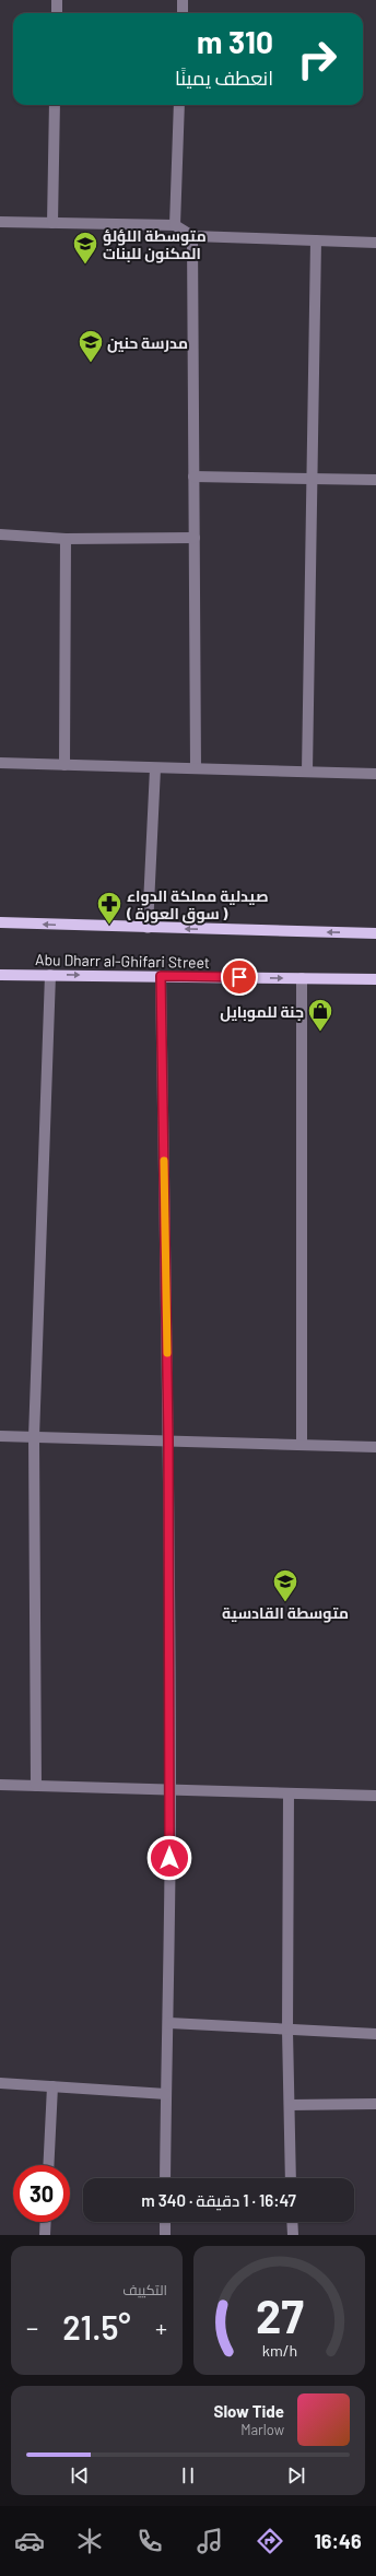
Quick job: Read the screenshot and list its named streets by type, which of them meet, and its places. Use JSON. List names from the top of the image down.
{
  "streets": {
    "main road": ["Abu Dharr al-Ghifari Street"]
  },
  "places": {
    "school or university": ["متوسطة اللؤلؤ المكنون للبنات", "مدرسة حنين", "متوسطة القادسية"],
    "pharmacy": ["صيدلية مملكة الدواء ( سوق العورة )"],
    "shop": ["جنة للموبايل"]
  },
  "page": {
    "turn": ["310 m", "انعطف يمينًا"],
    "limit": "30",
    "trip": "16:47 · 1 دقيقة · 340 m",
    "tile": "التكييف",
    "heat": ["−", "21.5°", "+"],
    "song": ["Slow Tide", "Marlow"],
    "tabs": "16:46",
    "gauge": ["27", "km/h"]
  }
}
